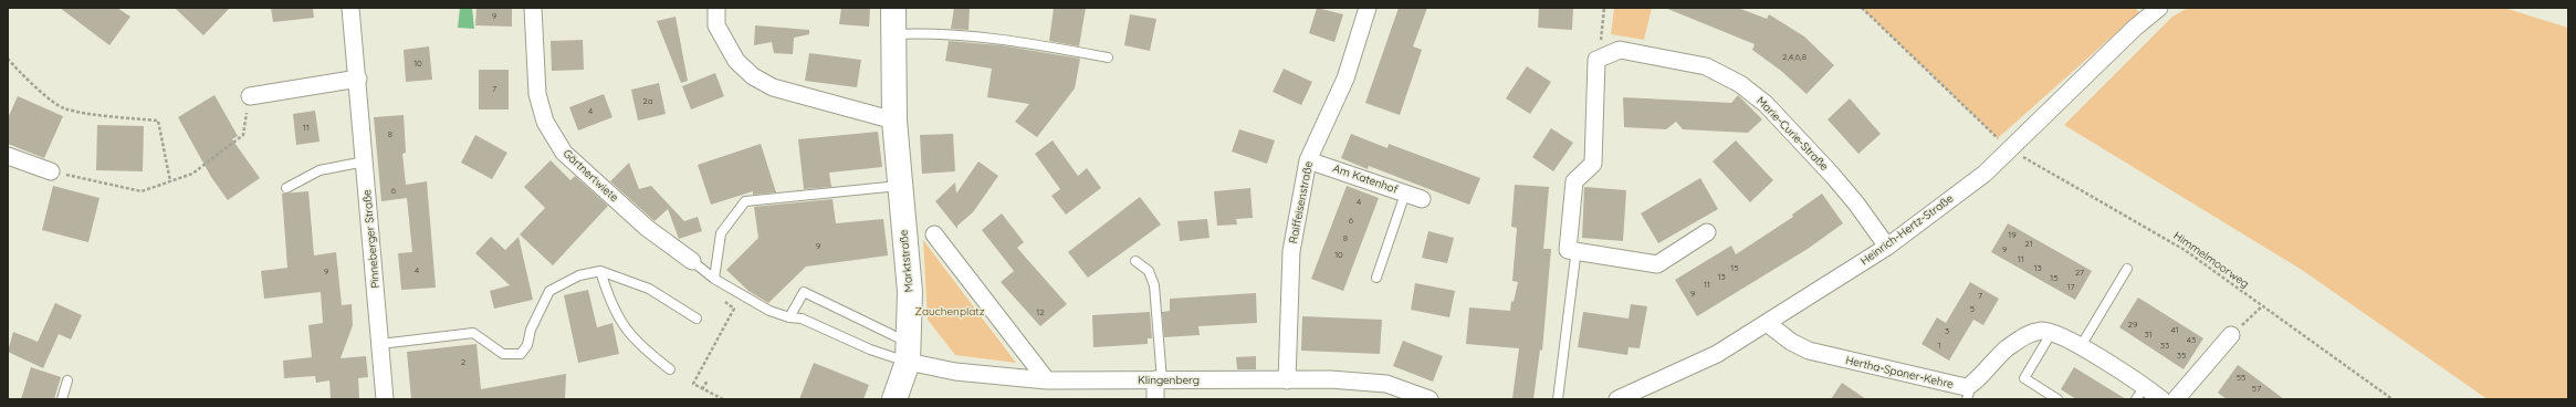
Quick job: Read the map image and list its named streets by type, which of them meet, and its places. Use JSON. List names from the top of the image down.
{
  "streets": {
    "main road": ["Marktstraße"],
    "street": [
      "Marie-Curie-Straße",
      "Gärtnertwiete",
      "Am Katenhof",
      "Raiffeisenstraße",
      "Heinrich-Hertz-Straße",
      "Pinneberger Straße",
      "Hertha-Sponer-Kehre",
      "Klingenberg"
    ],
    "path": ["Himmelmoorweg"]
  },
  "crossings": [
    ["Marie-Curie-Straße", "Heinrich-Hertz-Straße"],
    ["Am Katenhof", "Raiffeisenstraße"],
    ["Raiffeisenstraße", "Klingenberg"],
    ["Heinrich-Hertz-Straße", "Himmelmoorweg"],
    ["Heinrich-Hertz-Straße", "Hertha-Sponer-Kehre"],
    ["Marktstraße", "Klingenberg"]
  ],
  "parks": ["Zauchenplatz"],
  "house_numbers": [
    "9",
    "2,4,6,8",
    "10",
    "7",
    "2a",
    "4",
    "11",
    "8",
    "6",
    "4",
    "6",
    "19",
    "8",
    "21",
    "9",
    "9",
    "10",
    "11",
    "15",
    "13",
    "4",
    "9",
    "27",
    "13",
    "15",
    "11",
    "17",
    "9",
    "7",
    "5",
    "12",
    "29",
    "41",
    "3",
    "31",
    "43",
    "1",
    "33",
    "35",
    "2",
    "55",
    "57"
  ]
}
